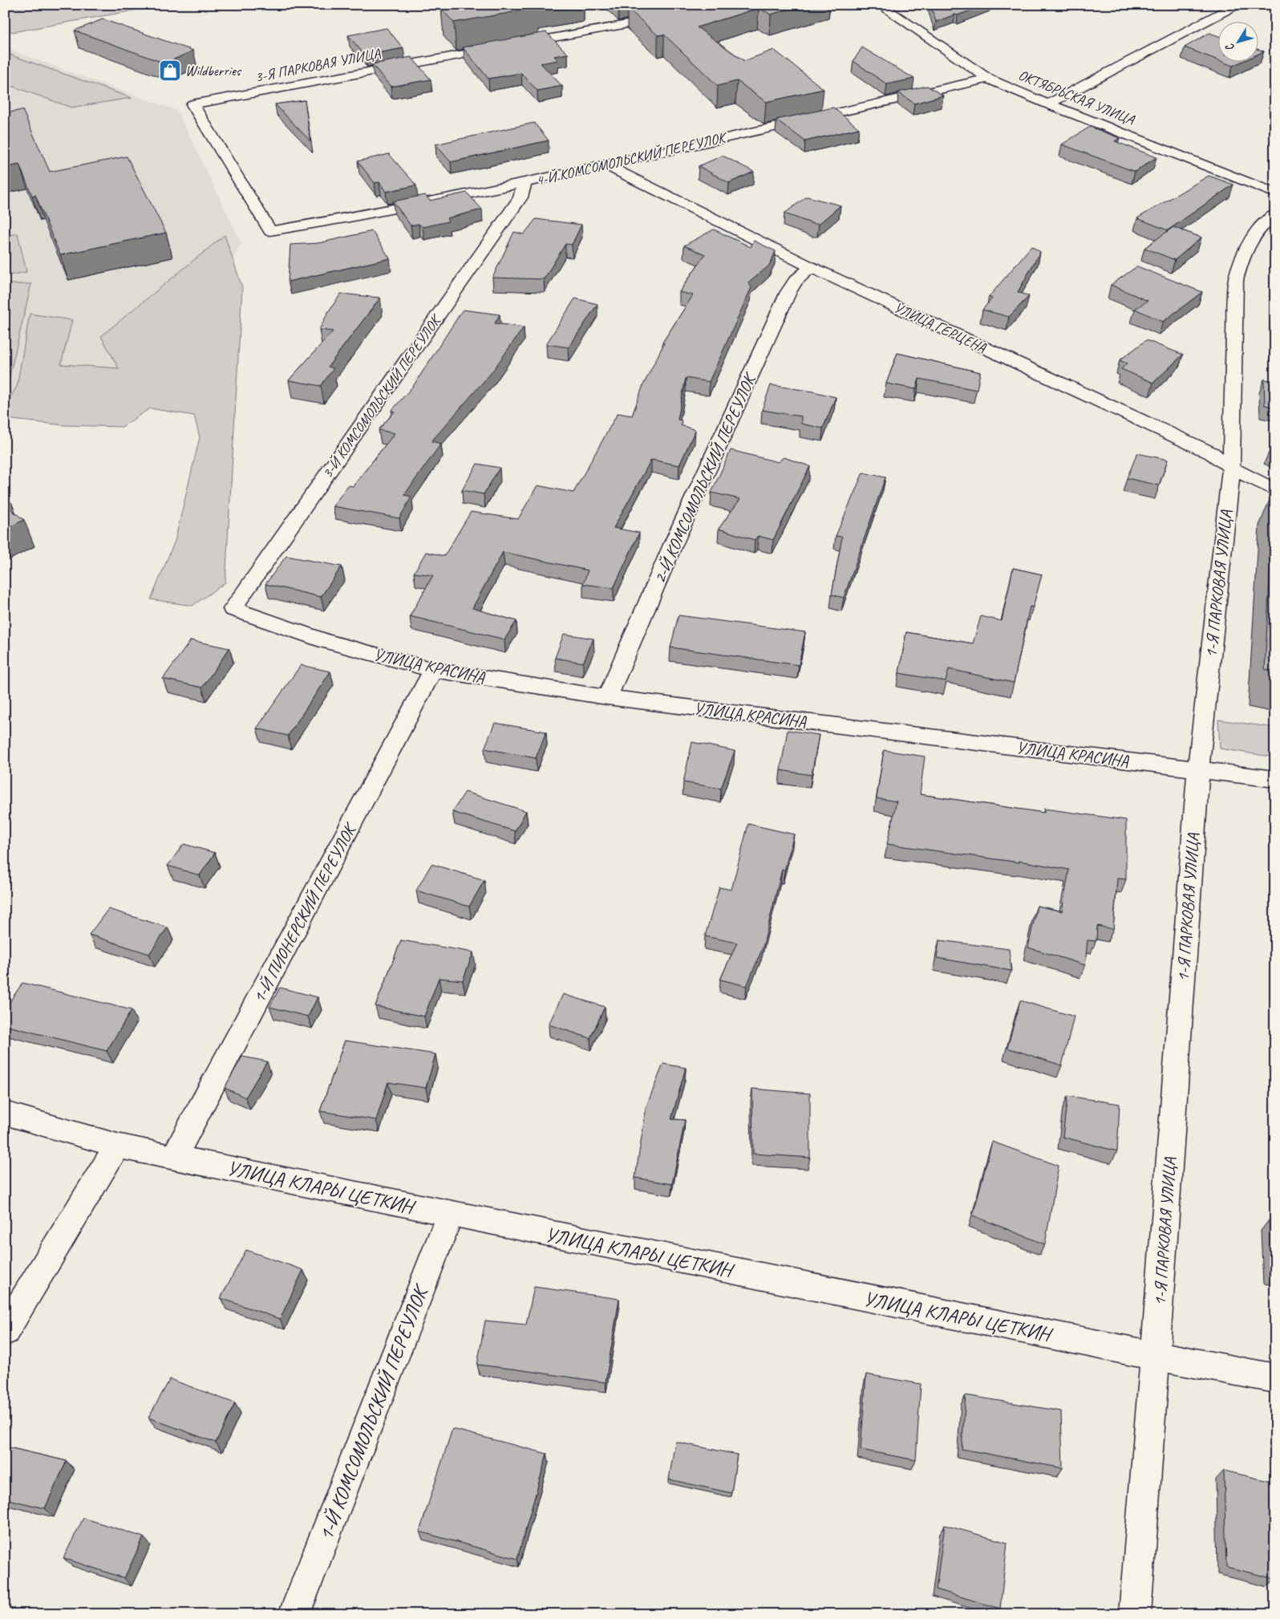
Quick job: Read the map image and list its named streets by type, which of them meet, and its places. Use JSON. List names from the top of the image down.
{
  "streets": {
    "street": [
      "3-Я ПАРКОВАЯ УЛИЦА",
      "ОКТЯБРЬСКАЯ УЛИЦА",
      "4-Й КОМСОМОЛЬСКИЙ ПЕРЕУЛОК",
      "УЛИЦА ГЕРЦЕНА",
      "3-Й КОМСОМОЛЬСКИЙ ПЕРЕУЛОК",
      "2-Й КОМСОМОЛЬСКИЙ ПЕРЕУЛОК",
      "1-Я ПАРКОВАЯ УЛИЦА",
      "УЛИЦА КРАСИНА",
      "1-Й ПИОНЕРСКИЙ ПЕРЕУЛОК",
      "УЛИЦА КЛАРЫ ЦЕТКИН",
      "1-Й КОМСОМОЛЬСКИЙ ПЕРЕУЛОК"
    ]
  },
  "crossings": [
    ["3-Я ПАРКОВАЯ УЛИЦА", "4-Й КОМСОМОЛЬСКИЙ ПЕРЕУЛОК"],
    ["ОКТЯБРЬСКАЯ УЛИЦА", "4-Й КОМСОМОЛЬСКИЙ ПЕРЕУЛОК"],
    ["4-Й КОМСОМОЛЬСКИЙ ПЕРЕУЛОК", "УЛИЦА ГЕРЦЕНА"],
    ["4-Й КОМСОМОЛЬСКИЙ ПЕРЕУЛОК", "3-Й КОМСОМОЛЬСКИЙ ПЕРЕУЛОК"],
    ["УЛИЦА ГЕРЦЕНА", "2-Й КОМСОМОЛЬСКИЙ ПЕРЕУЛОК"],
    ["УЛИЦА ГЕРЦЕНА", "1-Я ПАРКОВАЯ УЛИЦА"],
    ["3-Й КОМСОМОЛЬСКИЙ ПЕРЕУЛОК", "УЛИЦА КРАСИНА"],
    ["2-Й КОМСОМОЛЬСКИЙ ПЕРЕУЛОК", "УЛИЦА КРАСИНА"],
    ["1-Я ПАРКОВАЯ УЛИЦА", "УЛИЦА КРАСИНА"],
    ["1-Я ПАРКОВАЯ УЛИЦА", "УЛИЦА КЛАРЫ ЦЕТКИН"],
    ["УЛИЦА КРАСИНА", "1-Й ПИОНЕРСКИЙ ПЕРЕУЛОК"],
    ["1-Й ПИОНЕРСКИЙ ПЕРЕУЛОК", "УЛИЦА КЛАРЫ ЦЕТКИН"],
    ["УЛИЦА КЛАРЫ ЦЕТКИН", "1-Й КОМСОМОЛЬСКИЙ ПЕРЕУЛОК"]
  ],
  "places": {
    "shop": ["Wildberries"]
  },
  "north": "bottom left"
}
